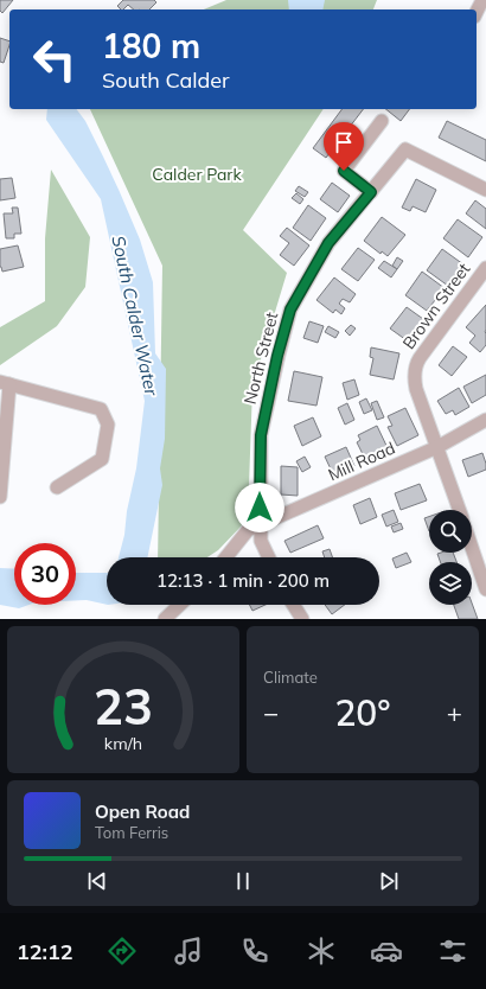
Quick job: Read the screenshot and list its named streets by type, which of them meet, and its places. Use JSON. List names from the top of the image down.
{
  "streets": {
    "street": ["Brown Street", "North Street", "Mill Road"]
  },
  "crossings": [
    ["Brown Street", "Mill Road"],
    ["North Street", "Mill Road"]
  ],
  "water": ["South Calder Water"],
  "parks": ["Calder Park"],
  "page": {
    "turn": ["180 m", "South Calder"],
    "limit": "30",
    "trip": "12:13 · 1 min · 200 m",
    "tile": "Climate",
    "heat": ["−", "20°", "+"],
    "song": ["Open Road", "Tom Ferris"],
    "tabs": "12:12",
    "gauge": ["23", "km/h"]
  }
}
